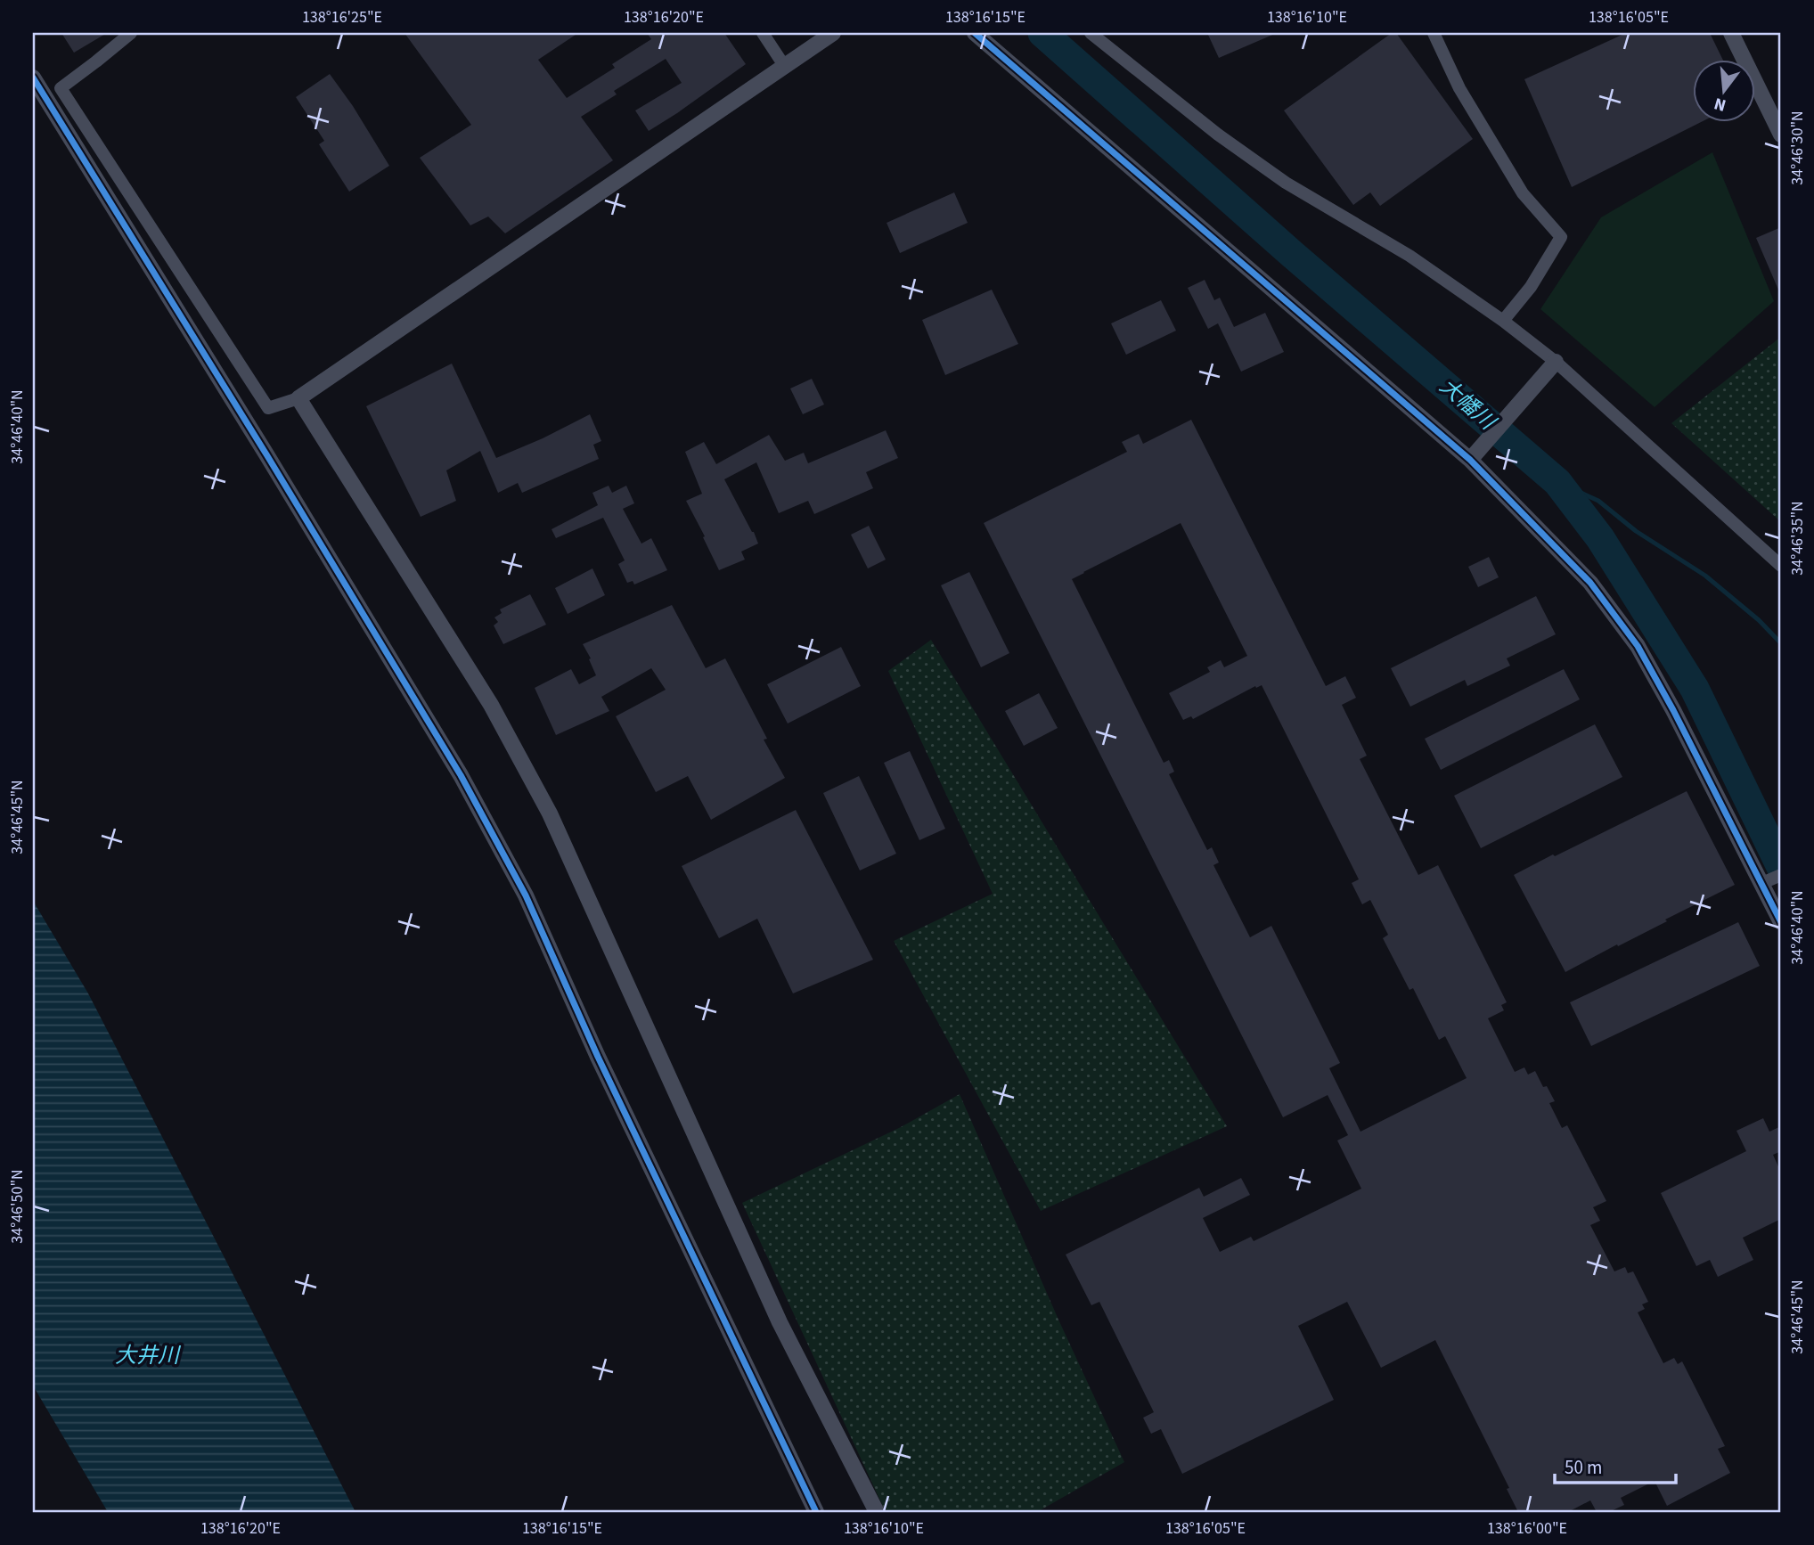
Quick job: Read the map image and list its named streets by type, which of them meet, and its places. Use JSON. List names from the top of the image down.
{
  "water": ["大幡川", "大井川"],
  "scale_bar": "50 m",
  "north": "bottom",
  "coordinates": [
    "138°16'25\"E",
    "138°16'20\"E",
    "138°16'15\"E",
    "138°16'10\"E",
    "138°16'05\"E",
    "34°46'30\"N",
    "34°46'40\"N",
    "34°46'35\"N",
    "34°46'45\"N",
    "34°46'50\"N",
    "138°16'00\"E"
  ]
}
